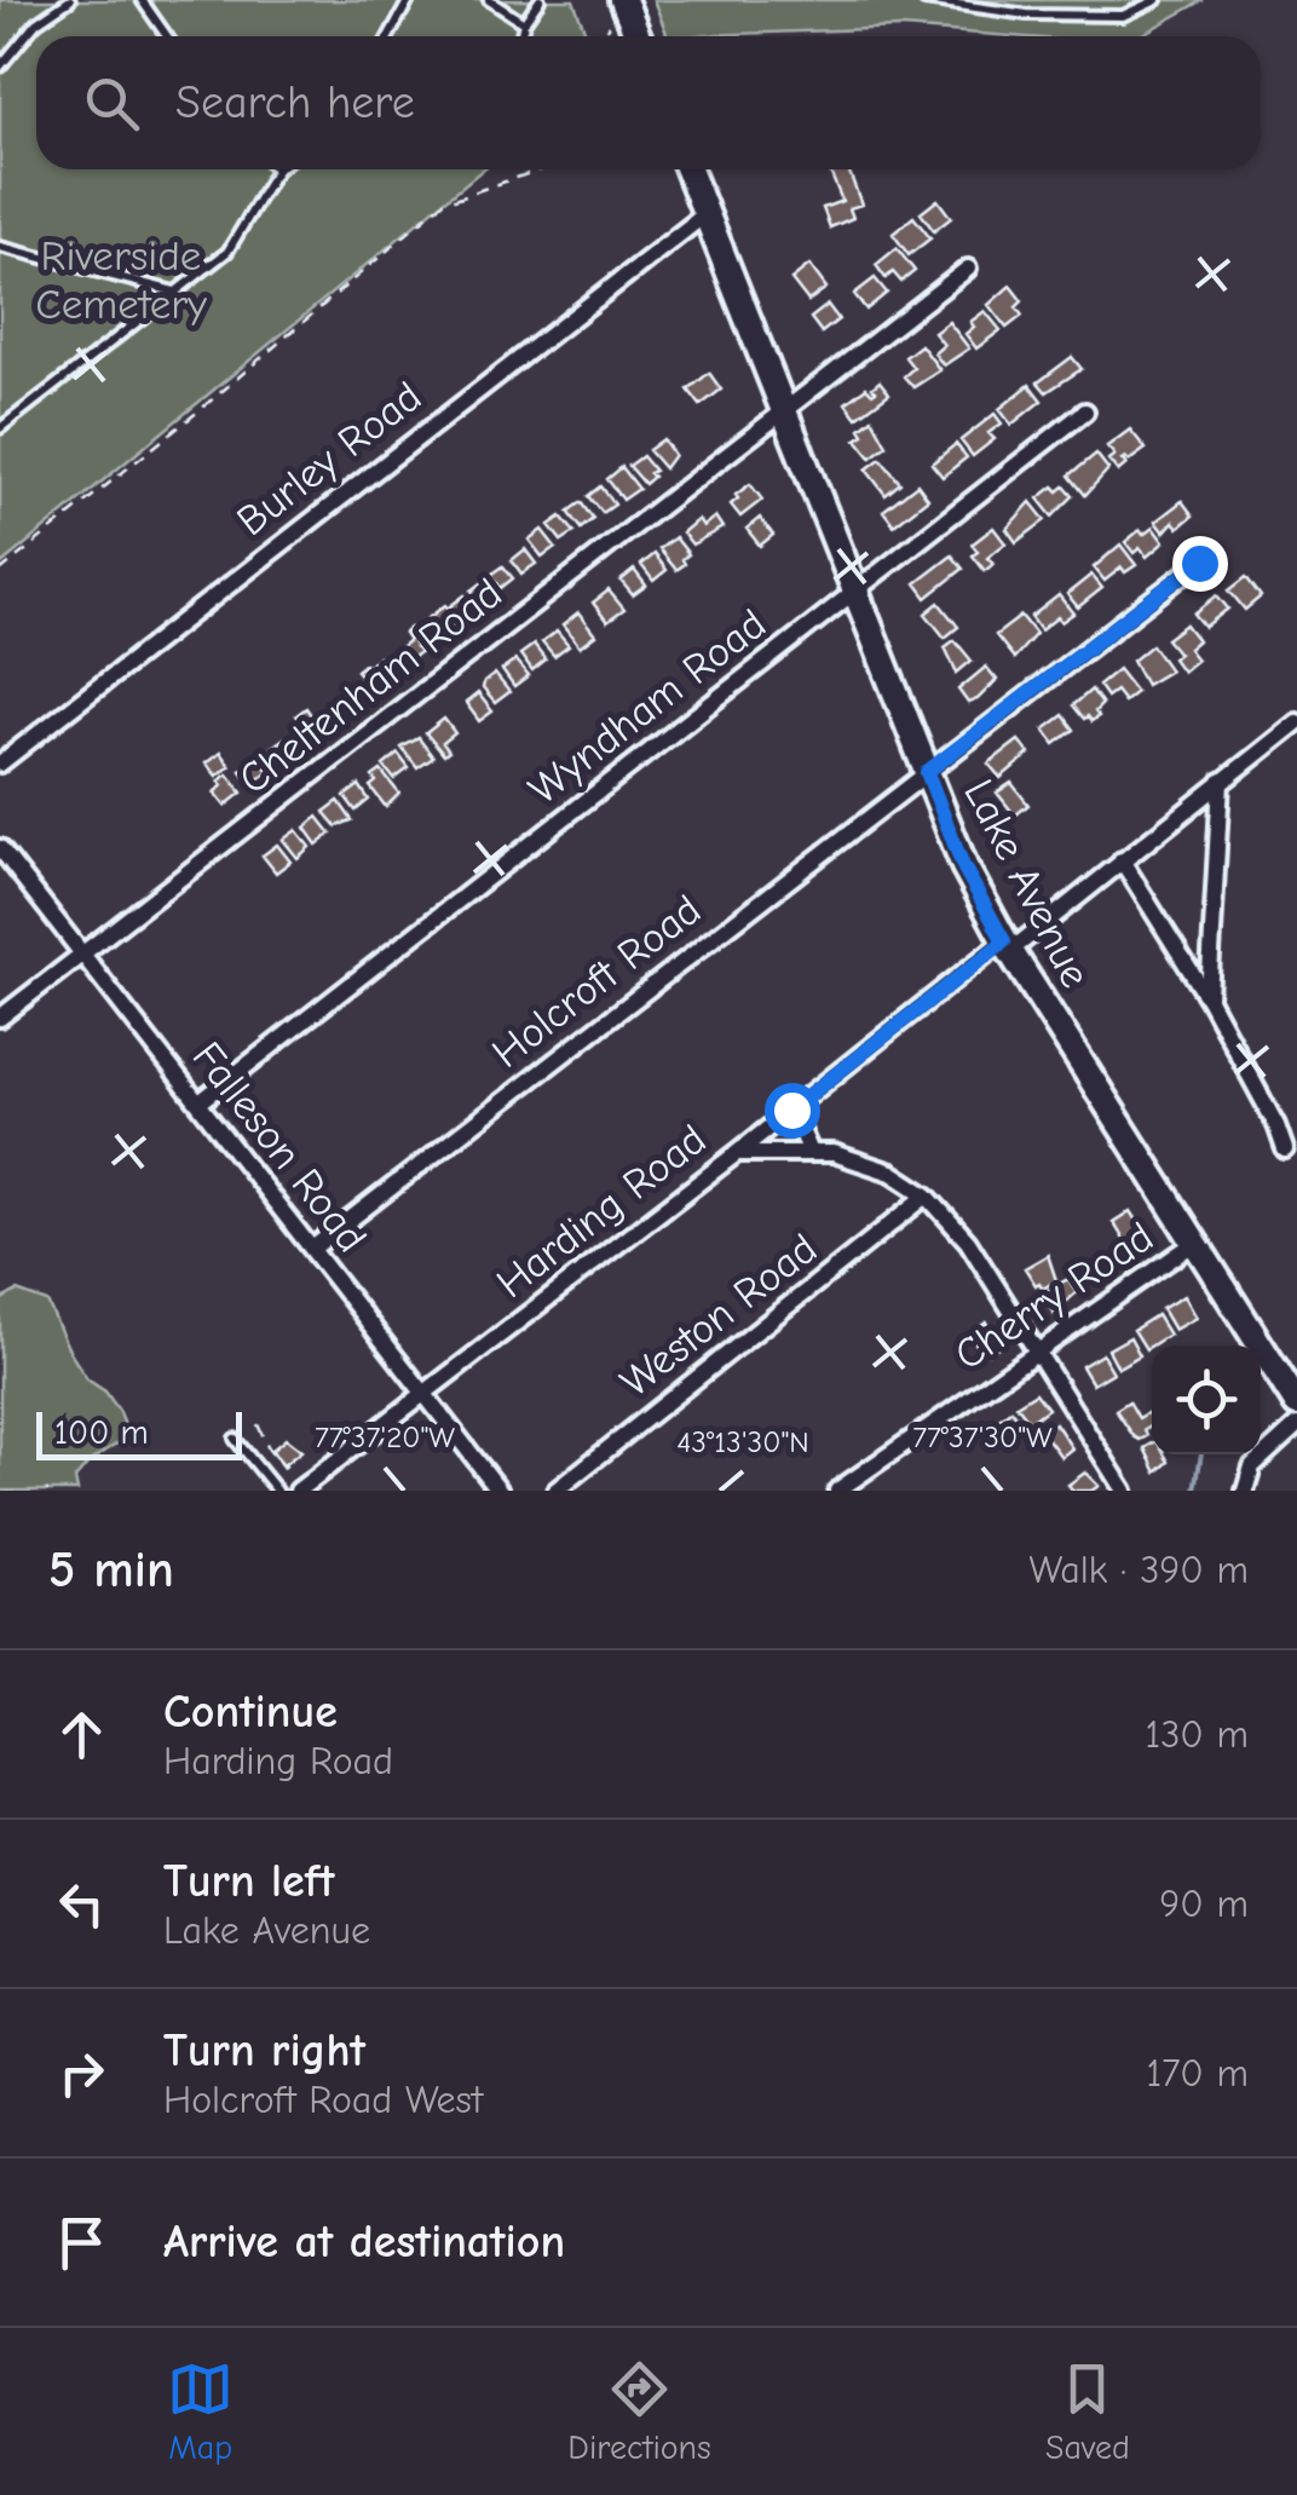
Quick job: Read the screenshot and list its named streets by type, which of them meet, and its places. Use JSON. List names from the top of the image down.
{
  "streets": {
    "main road": ["Lake Avenue"],
    "street": [
      "Burley Road",
      "Cheltenham Road",
      "Wyndham Road",
      "Holcroft Road",
      "Falleson Road",
      "Harding Road",
      "Cherry Road",
      "Weston Road"
    ]
  },
  "crossings": [
    ["Burley Road", "Lake Avenue"],
    ["Cheltenham Road", "Lake Avenue"],
    ["Cheltenham Road", "Falleson Road"],
    ["Wyndham Road", "Lake Avenue"],
    ["Wyndham Road", "Falleson Road"],
    ["Lake Avenue", "Holcroft Road"],
    ["Lake Avenue", "Harding Road"],
    ["Lake Avenue", "Cherry Road"],
    ["Holcroft Road", "Falleson Road"],
    ["Falleson Road", "Harding Road"]
  ],
  "parks": ["Riverside Cemetery"],
  "scale_bar": "100 m",
  "page": {
    "search": "Search here",
    "scale": "100 m",
    "heading": ["5 min", "Walk · 390 m"],
    "list": [
      ["Continue", "Harding Road", "130 m"],
      ["Turn left", "Lake Avenue", "90 m"],
      ["Turn right", "Holcroft Road West", "170 m"],
      "Arrive at destination"
    ],
    "nav": ["Map", "Directions", "Saved"]
  },
  "coordinates": ["77°37'20\"W", "77°37'30\"W", "43°13'30\"N"]
}
